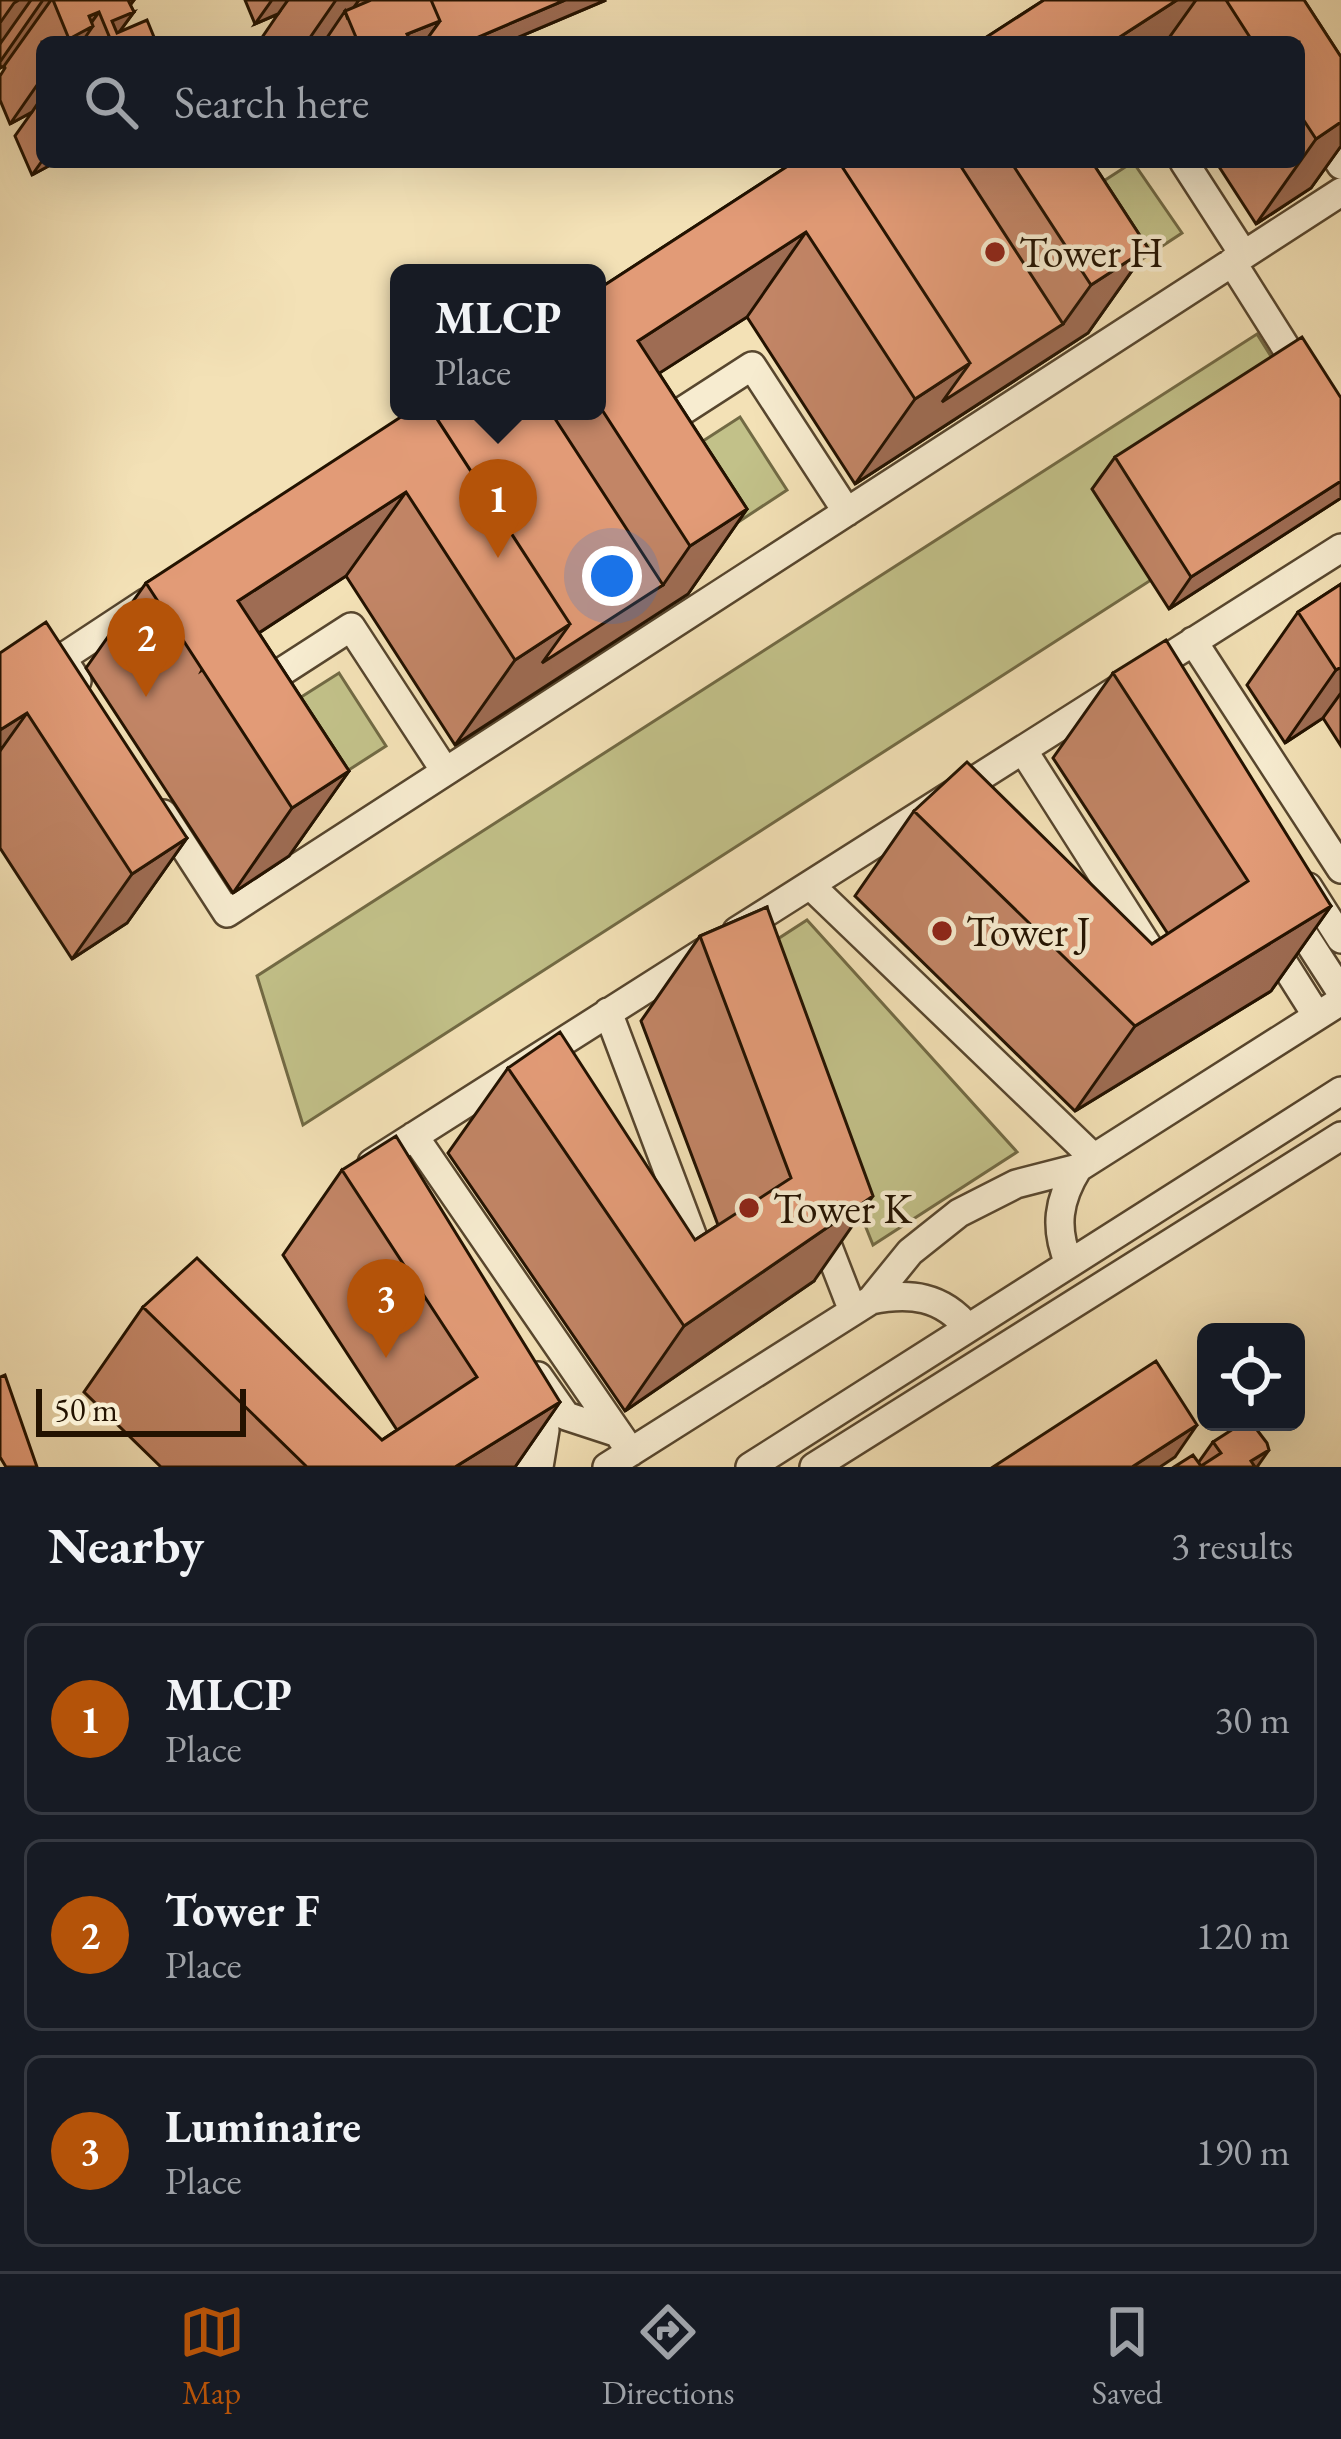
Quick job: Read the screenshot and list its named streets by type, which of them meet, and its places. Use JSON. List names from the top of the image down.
{
  "places": ["Tower H", "Tower J", "Tower K"],
  "scale_bar": "50 m",
  "page": {
    "search": "Search here",
    "popup": ["MLCP", "Place"],
    "pins": ["1", "2", "3"],
    "scale": "50 m",
    "heading": ["Nearby", "3 results"],
    "list": [
      {
        "mark": "1",
        "name": "MLCP",
        "note": "Place",
        "value": "30 m"
      },
      {
        "mark": "2",
        "name": "Tower F",
        "note": "Place",
        "value": "120 m"
      },
      {
        "mark": "3",
        "name": "Luminaire",
        "note": "Place",
        "value": "190 m"
      }
    ],
    "nav": ["Map", "Directions", "Saved"]
  }
}
